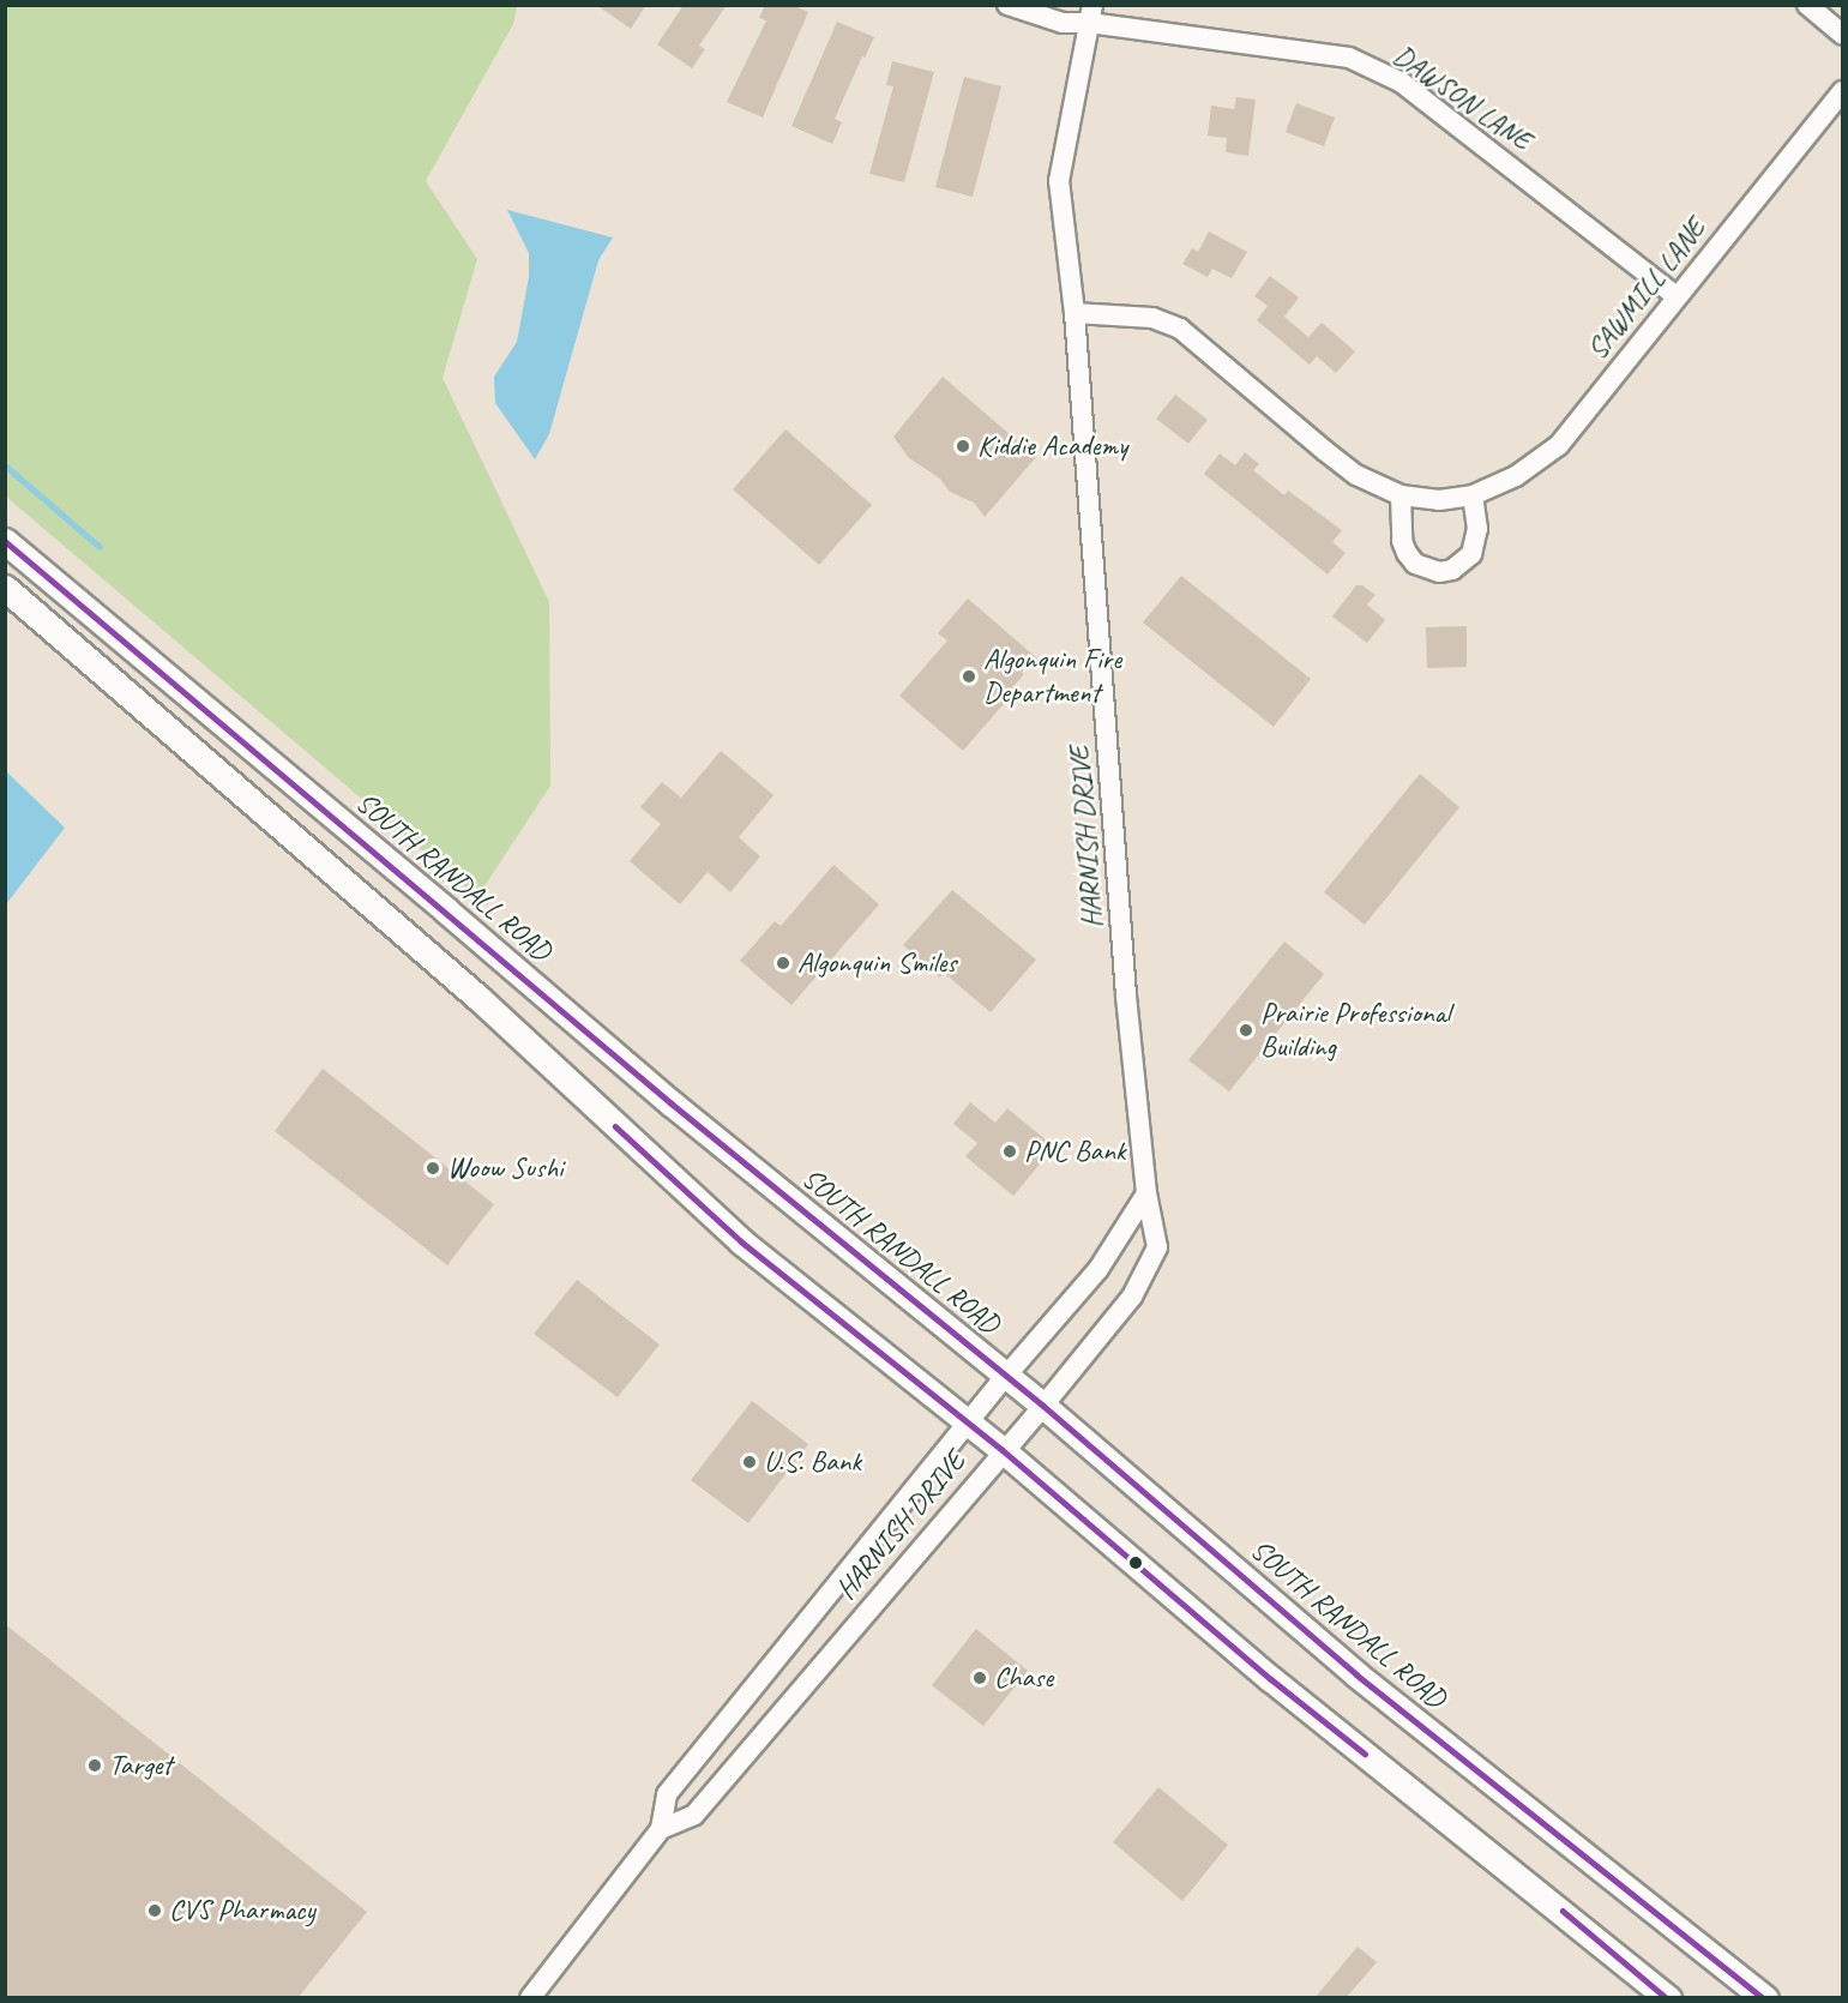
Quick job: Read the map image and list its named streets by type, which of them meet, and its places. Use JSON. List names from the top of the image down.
{
  "streets": {
    "main road": ["SOUTH RANDALL ROAD"],
    "street": ["DAWSON LANE", "SAWMILL LANE", "HARNISH DRIVE"]
  },
  "crossings": [
    ["DAWSON LANE", "SAWMILL LANE"],
    ["DAWSON LANE", "HARNISH DRIVE"],
    ["SAWMILL LANE", "HARNISH DRIVE"],
    ["HARNISH DRIVE", "SOUTH RANDALL ROAD"]
  ],
  "places": [
    "Kiddie Academy",
    "Algonquin Fire Department",
    "Algonquin Smiles",
    "Prairie Professional Building",
    "PNC Bank",
    "Woow Sushi",
    "U.S. Bank",
    "Chase",
    "Target",
    "CVS Pharmacy"
  ]
}
